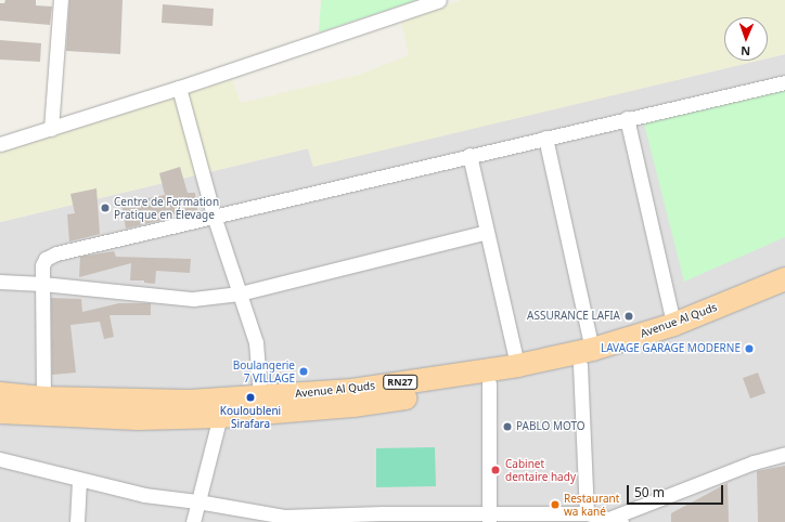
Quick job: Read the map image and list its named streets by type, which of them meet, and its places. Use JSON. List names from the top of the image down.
{
  "streets": {
    "main road": ["Avenue Al Quds", "RN27"]
  },
  "places": [
    "Centre de Formation Pratique en Élevage",
    "ASSURANCE LAFIA",
    "LAVAGE GARAGE MODERNE",
    "Boulangerie 7 VILLAGE",
    "Kouloubleni Sirafara",
    "PABLO MOTO",
    "Cabinet dentaire hady",
    "Restaurant wa kané"
  ],
  "scale_bar": "50 m",
  "north": "bottom"
}
